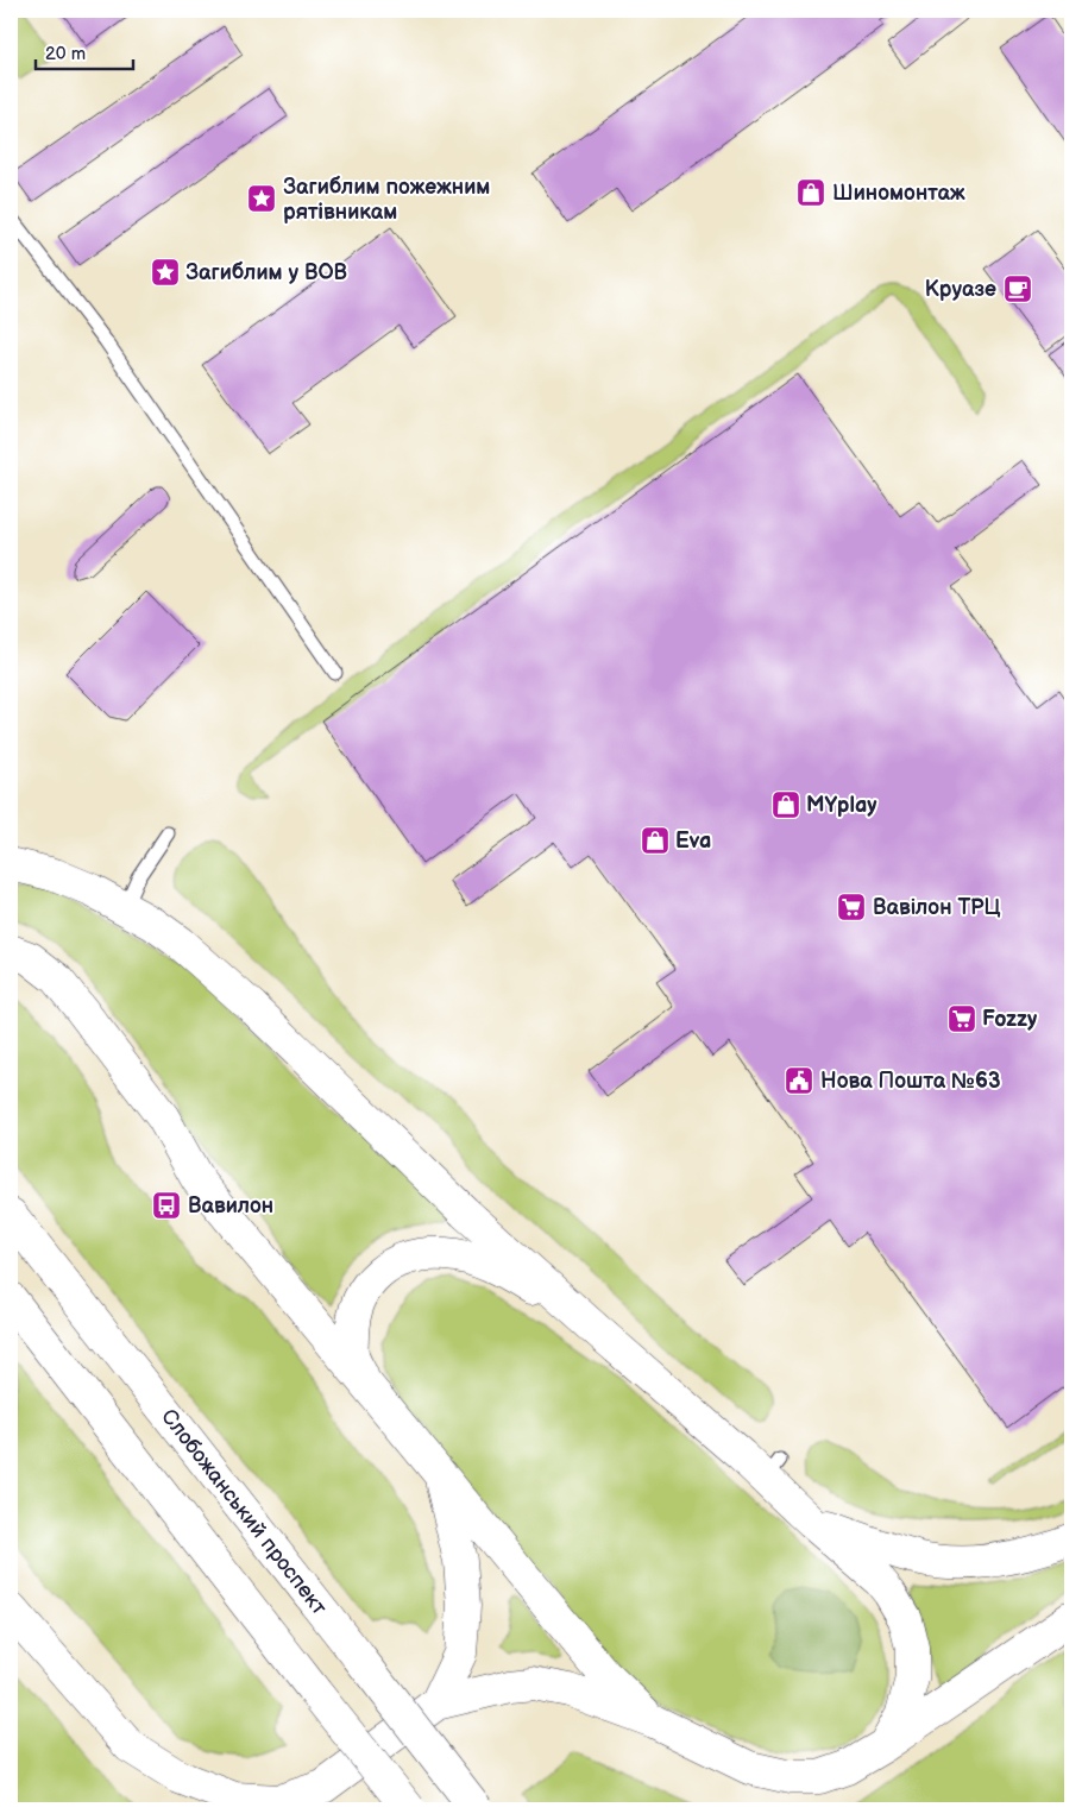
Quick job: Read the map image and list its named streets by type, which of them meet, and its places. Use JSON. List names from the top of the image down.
{
  "streets": {
    "main road": ["Слобожанський проспект"]
  },
  "places": {
    "shop": ["Шиномонтаж", "MYplay", "Eva"],
    "place": ["Загиблим пожежним рятiвникам", "Загиблим у ВОВ"],
    "cafe": ["Круазе"],
    "supermarket": ["Вавілон ТРЦ", "Fozzy"],
    "public building": ["Нова Пошта №63"],
    "bus stop": ["Вавилон"]
  },
  "scale_bar": "20 m"
}
